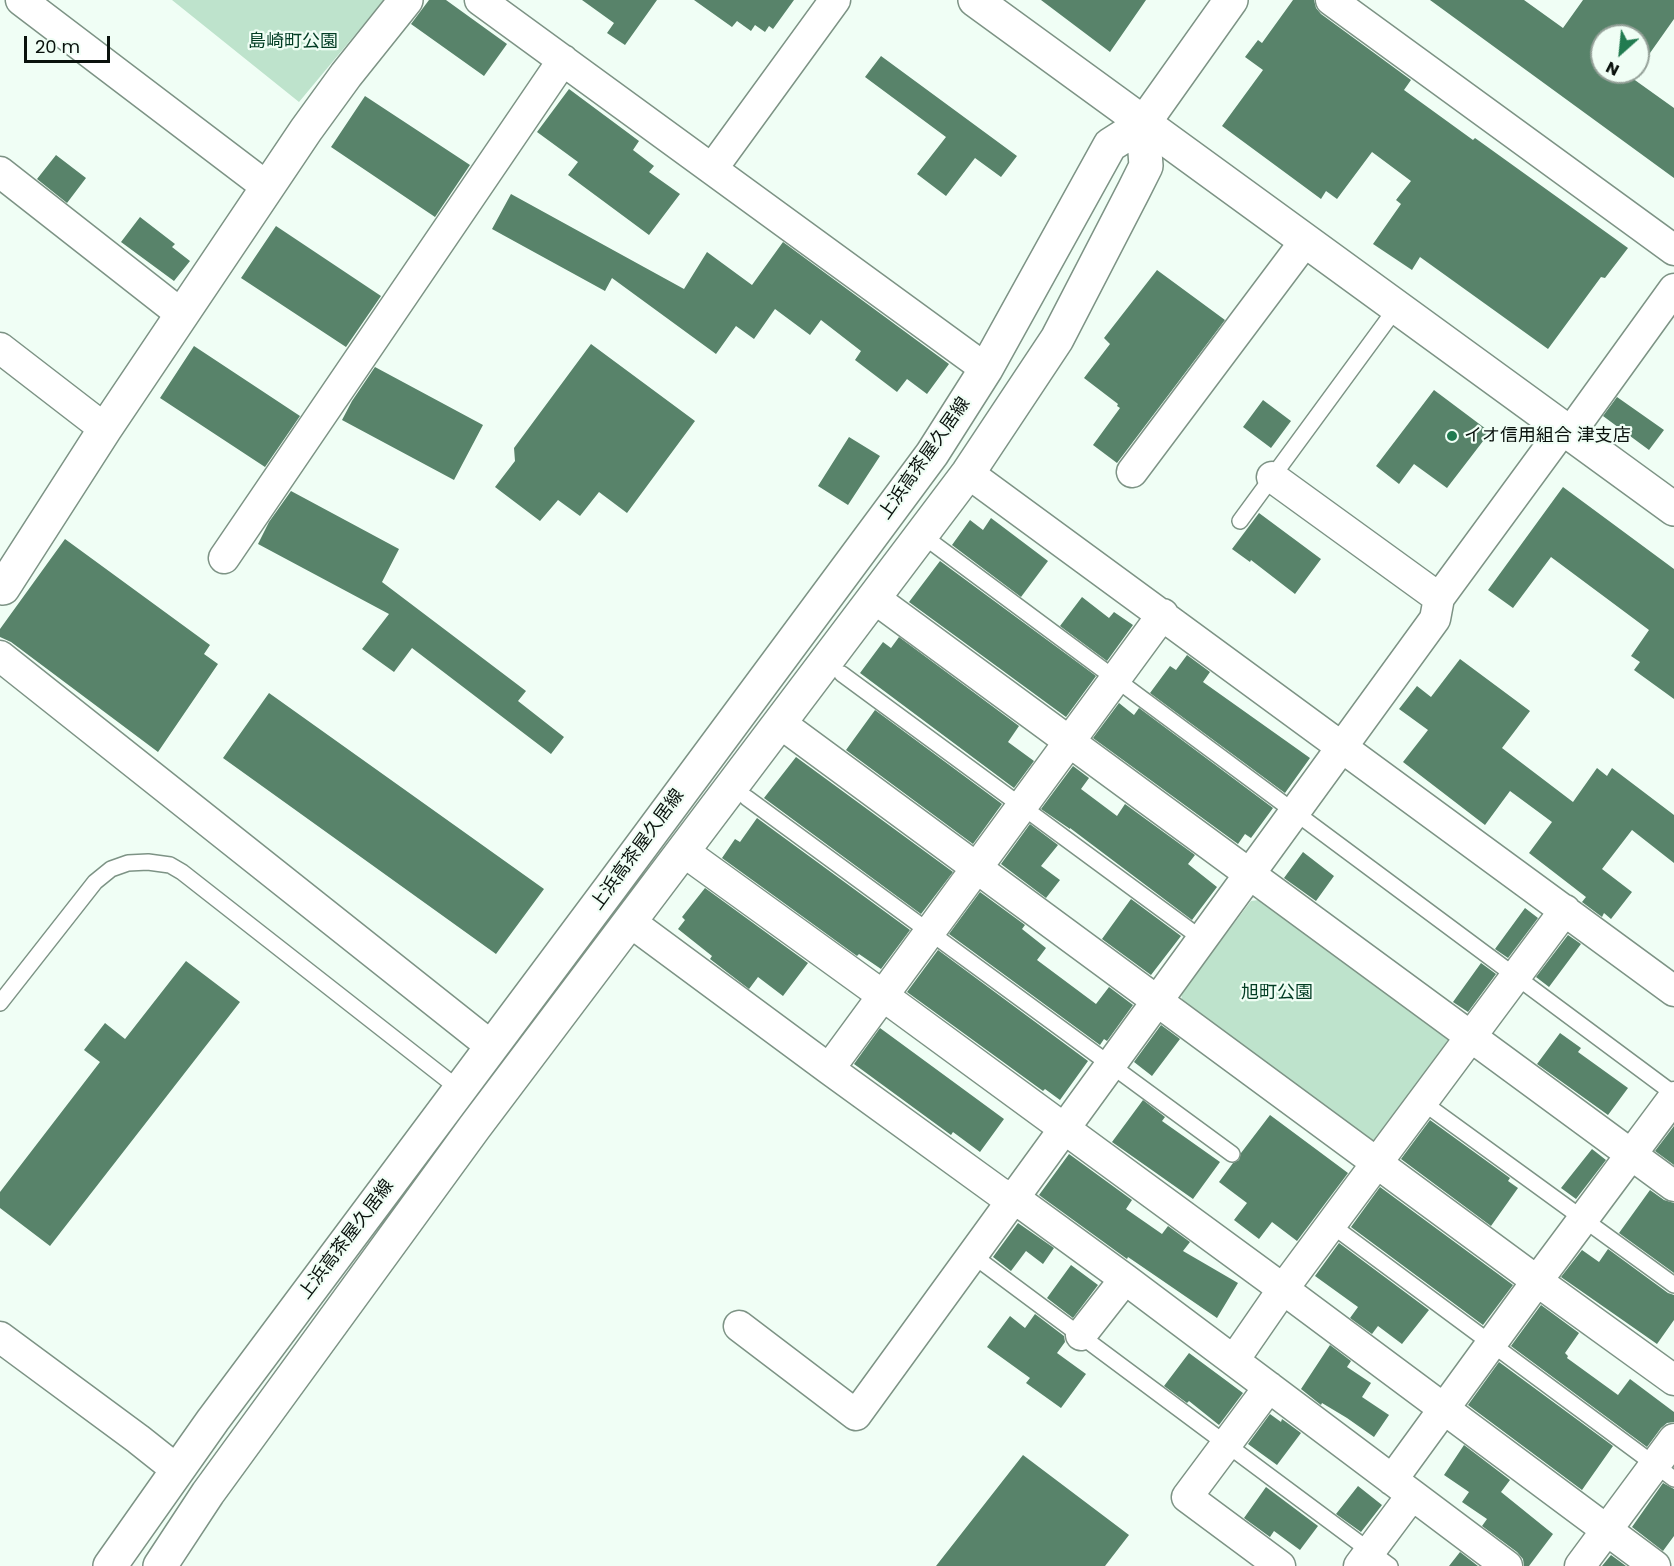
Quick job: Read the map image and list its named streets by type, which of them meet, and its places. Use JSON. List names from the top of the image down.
{
  "streets": {
    "main road": ["上浜高茶屋久居線"]
  },
  "parks": ["島崎町公園", "旭町公園"],
  "places": ["イオ信用組合 津支店"],
  "scale_bar": "20 m",
  "north": "bottom left"
}
